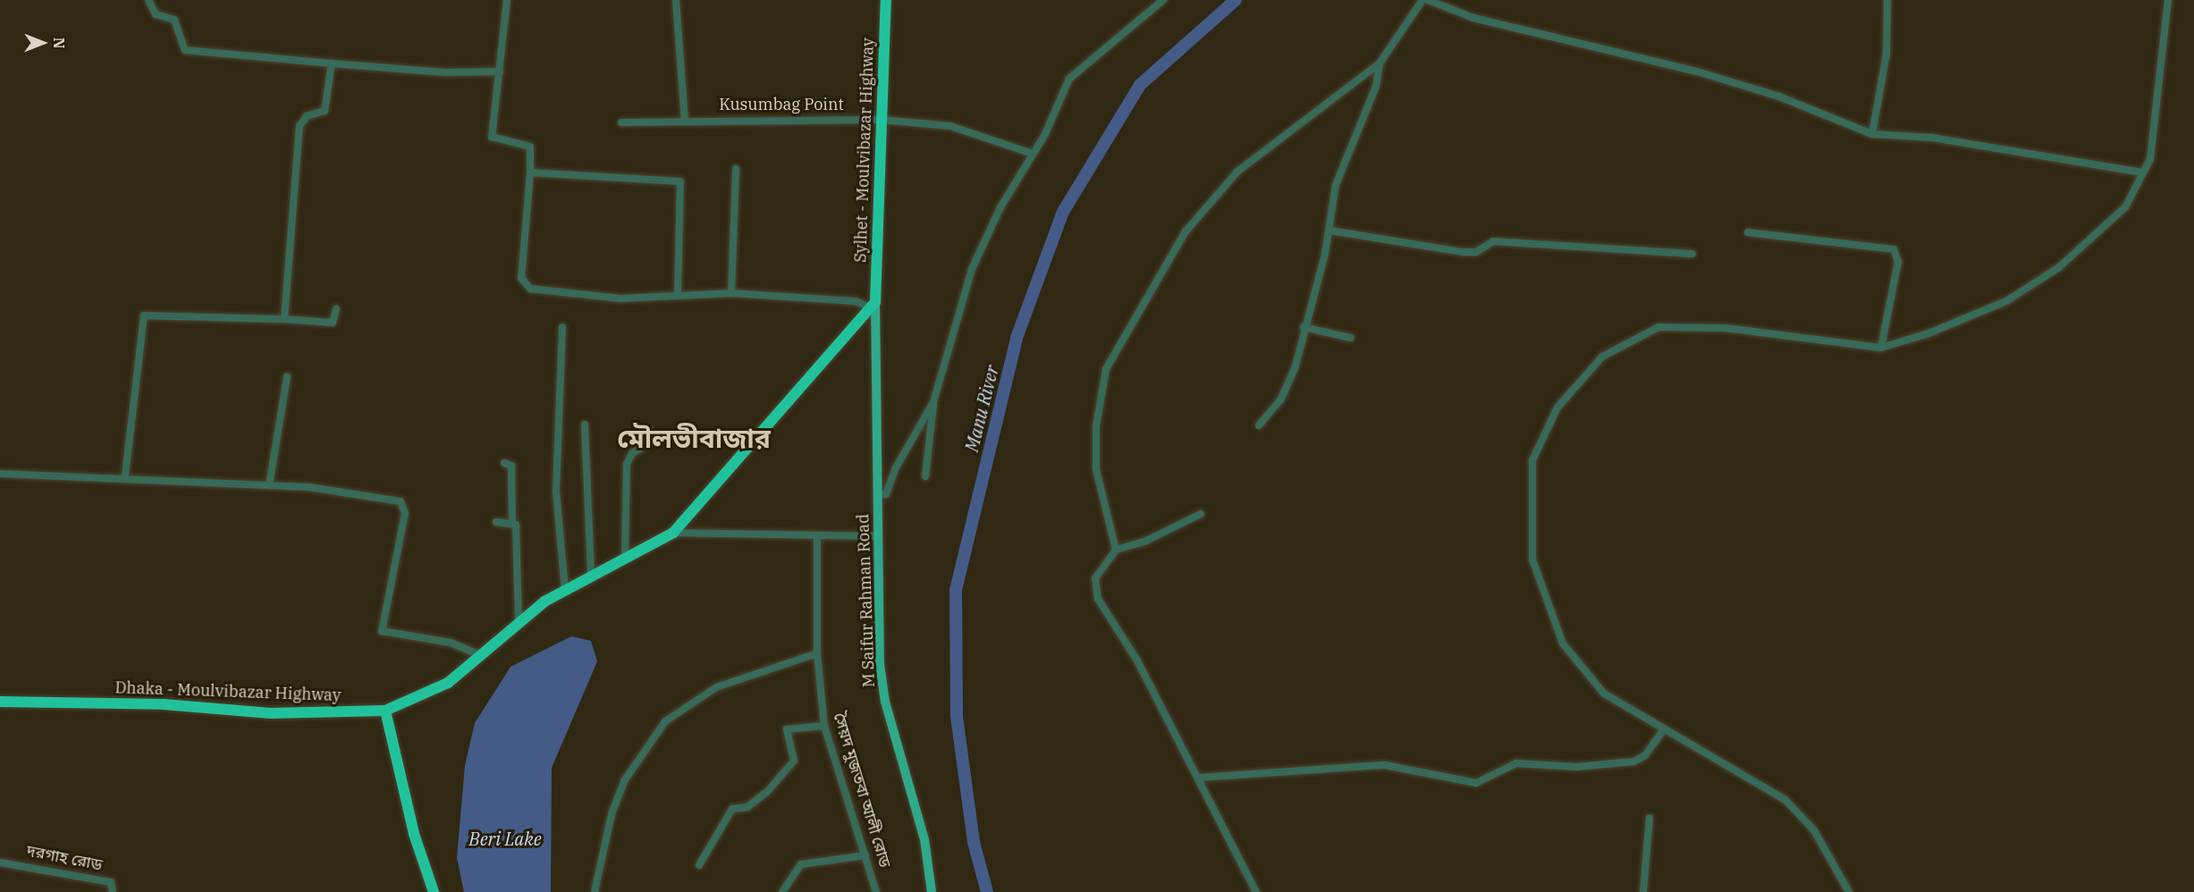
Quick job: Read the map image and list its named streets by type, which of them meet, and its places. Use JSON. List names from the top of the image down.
{
  "streets": {
    "highway": ["Sylhet - Moulvibazar Highway", "Dhaka - Moulvibazar Highway"],
    "main road": ["M Saifur Rahman Road"],
    "street": ["Kusumbag Point", "সৈয়দ মুজতবা আলী রোড", "দরগাহ রোড"]
  },
  "crossings": [
    ["Kusumbag Point", "Sylhet - Moulvibazar Highway"],
    ["Sylhet - Moulvibazar Highway", "M Saifur Rahman Road"],
    ["Sylhet - Moulvibazar Highway", "Dhaka - Moulvibazar Highway"],
    ["M Saifur Rahman Road", "Dhaka - Moulvibazar Highway"]
  ],
  "districts": ["মৌলভীবাজার"],
  "water": ["Manu River", "Beri Lake"],
  "north": "right"
}
